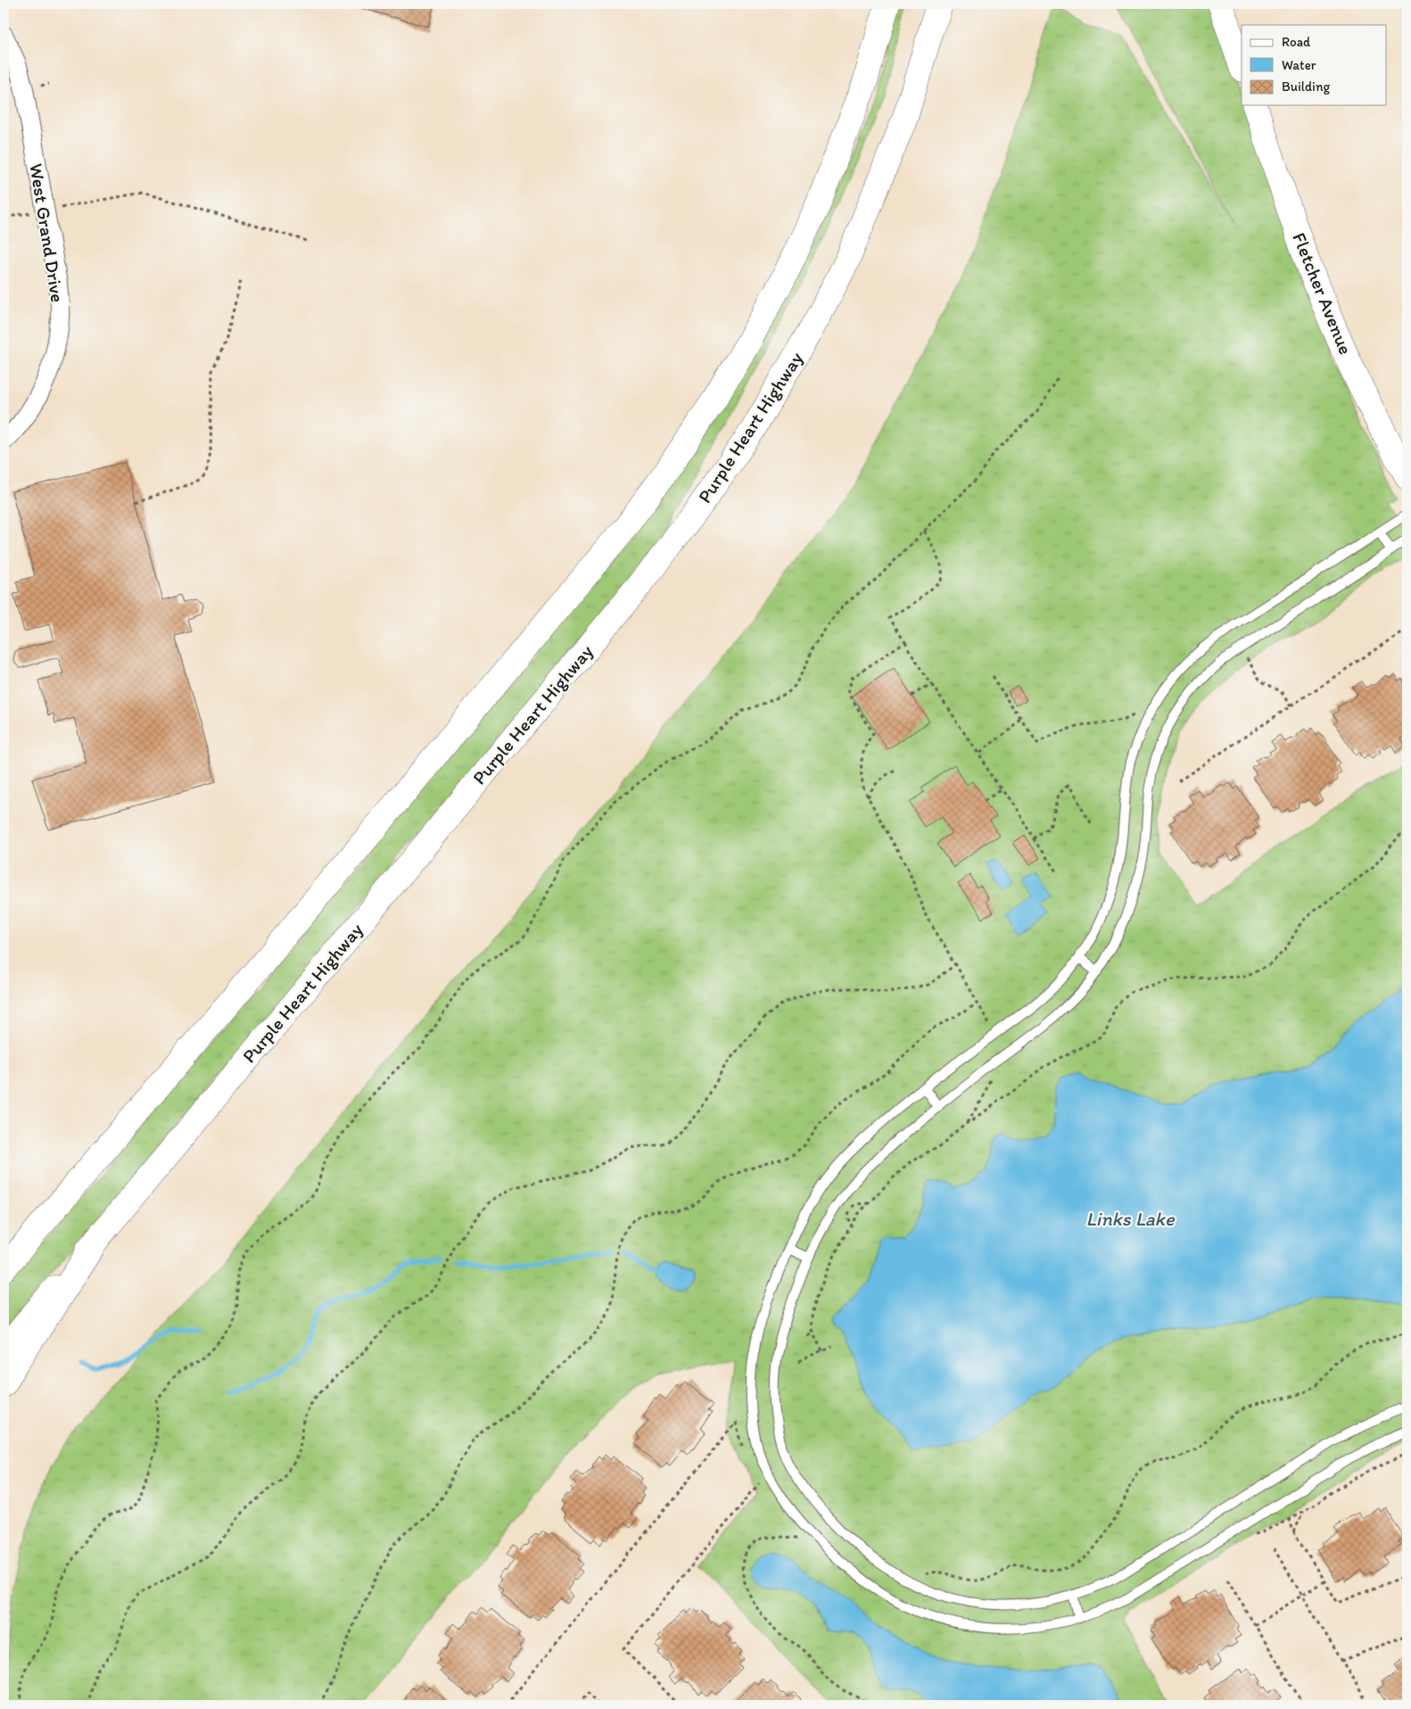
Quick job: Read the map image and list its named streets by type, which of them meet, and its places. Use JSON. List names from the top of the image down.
{
  "streets": {
    "main road": ["Fletcher Avenue", "Purple Heart Highway"],
    "street": ["West Grand Drive"]
  },
  "water": ["Links Lake"],
  "legend": ["Road", "Water", "Building"]
}
